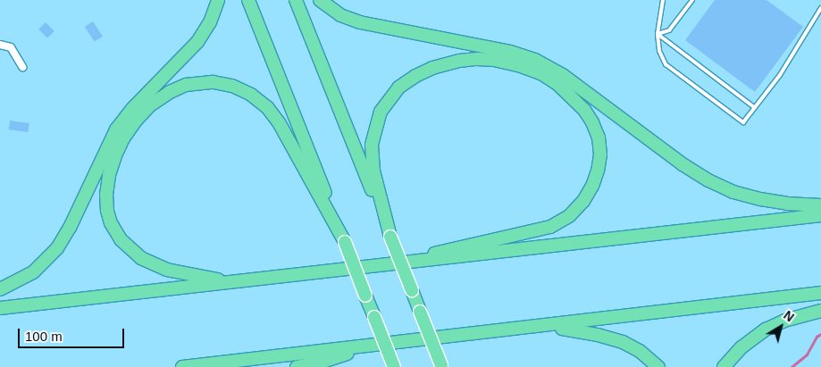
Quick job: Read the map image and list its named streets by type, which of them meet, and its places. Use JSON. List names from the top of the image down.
{
  "scale_bar": "100 m",
  "north": "top right"
}
